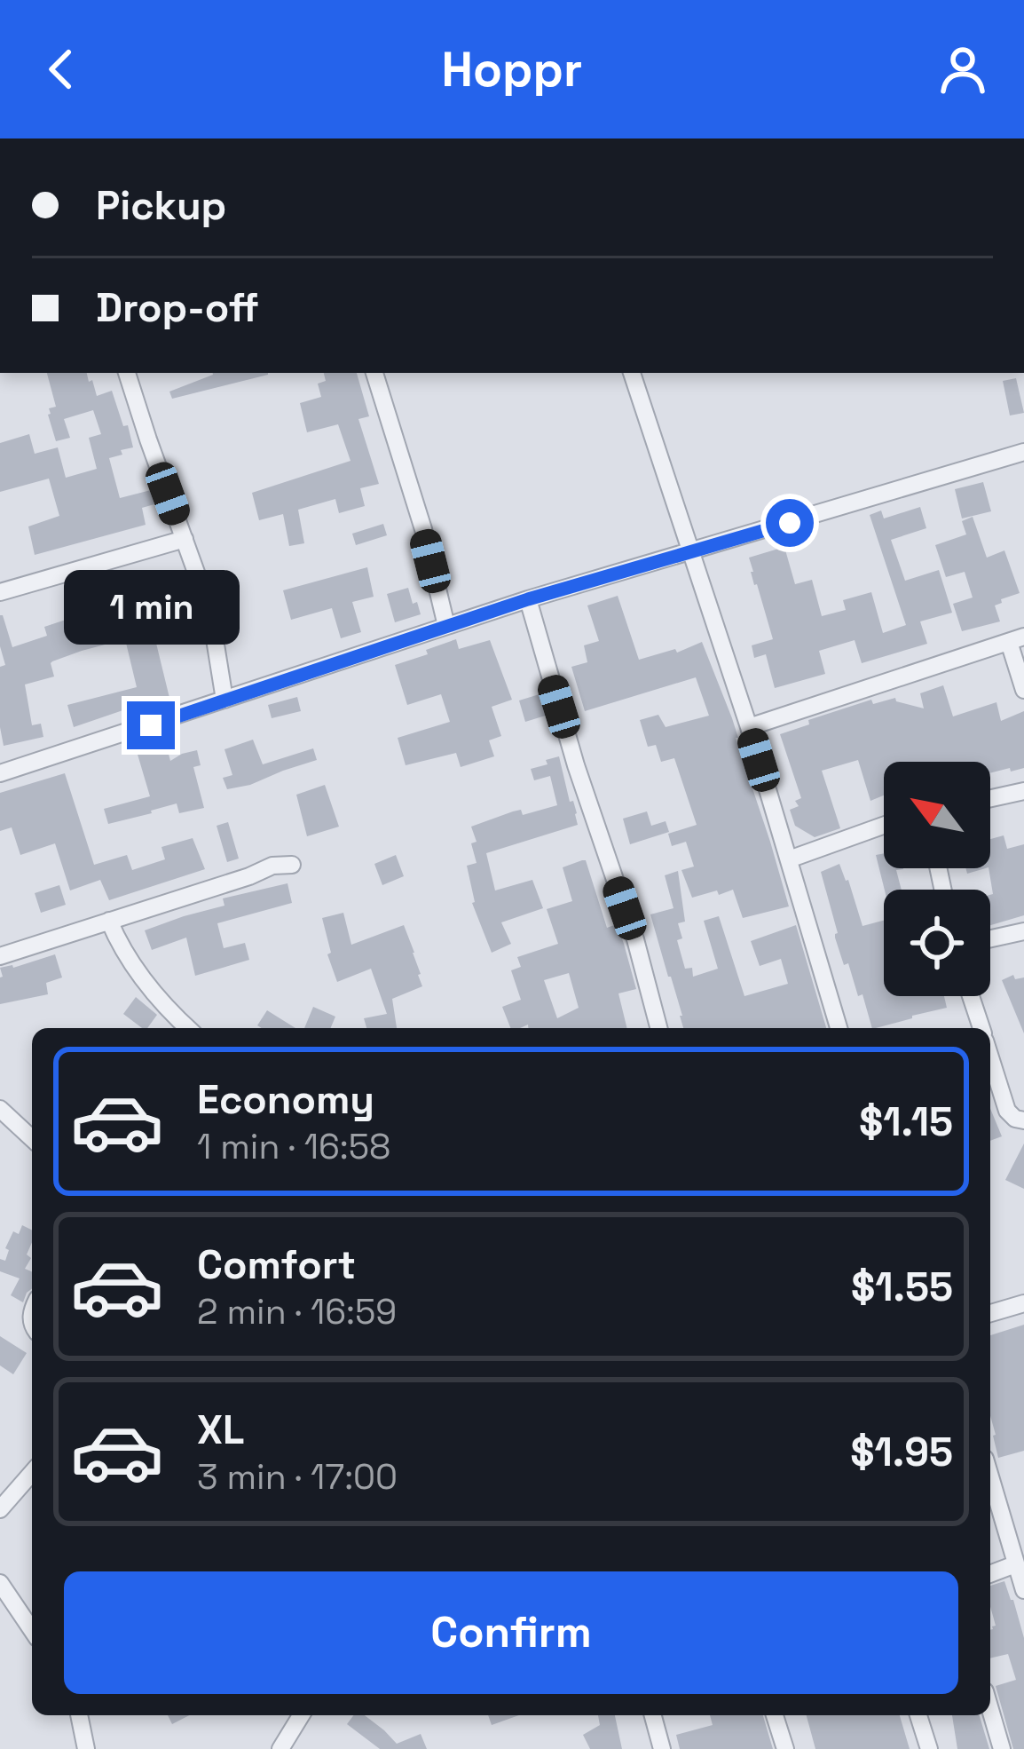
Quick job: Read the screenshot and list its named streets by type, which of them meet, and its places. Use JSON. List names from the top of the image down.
{
  "north": "top left",
  "page": {
    "header": "Hoppr",
    "banner": ["Pickup", "Drop-off"],
    "bubble": "1 min",
    "list": [
      {
        "name": "Economy",
        "note": "1 min · 16:58",
        "value": "$1.15"
      },
      {
        "name": "Comfort",
        "note": "2 min · 16:59",
        "value": "$1.55"
      },
      {
        "name": "XL",
        "note": "3 min · 17:00",
        "value": "$1.95"
      }
    ],
    "buttons": "Confirm"
  }
}
